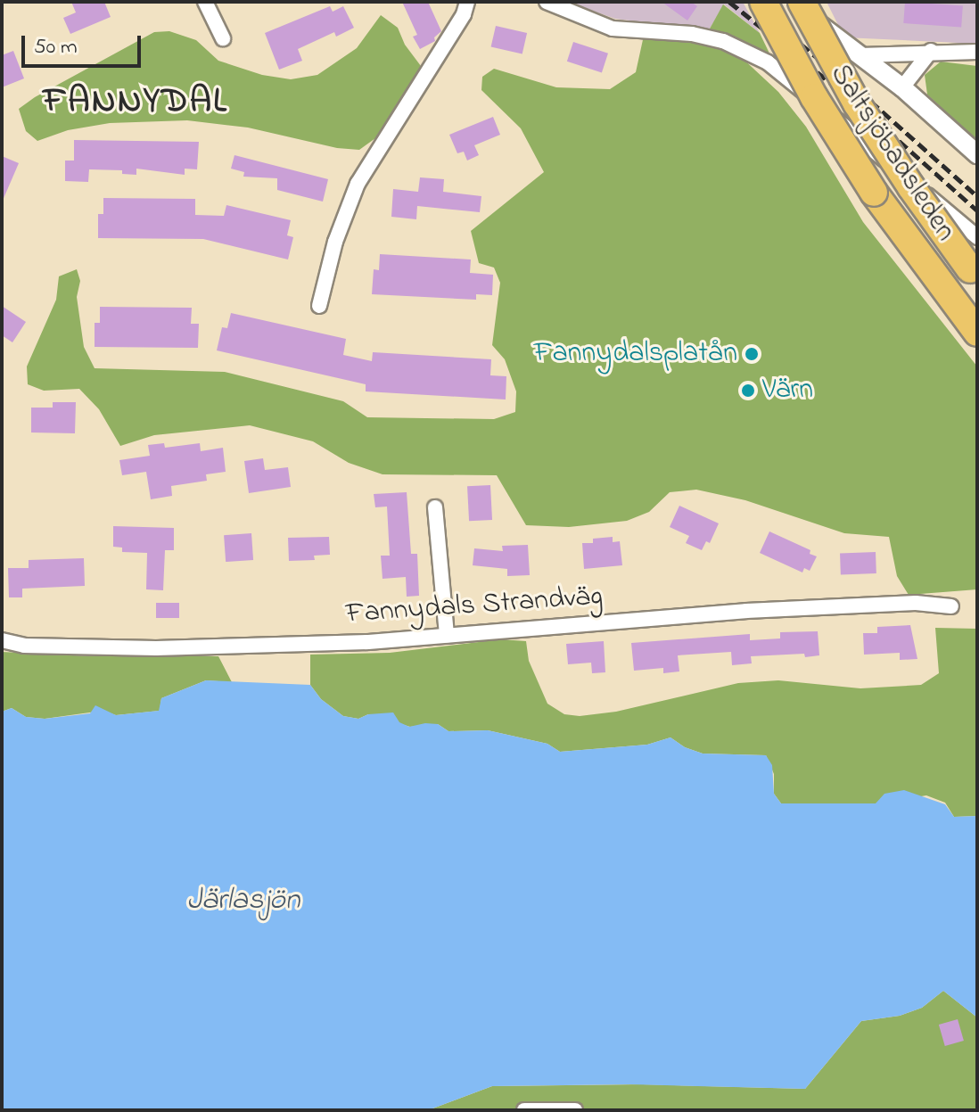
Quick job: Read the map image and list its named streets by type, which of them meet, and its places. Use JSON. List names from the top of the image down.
{
  "streets": {
    "highway": ["Saltsjöbadsleden"],
    "street": ["Fannydals Strandväg"]
  },
  "districts": ["FANNYDAL"],
  "water": ["Järlasjön"],
  "places": ["Fannydalsplatån", "Värn"],
  "scale_bar": "50 m"
}
